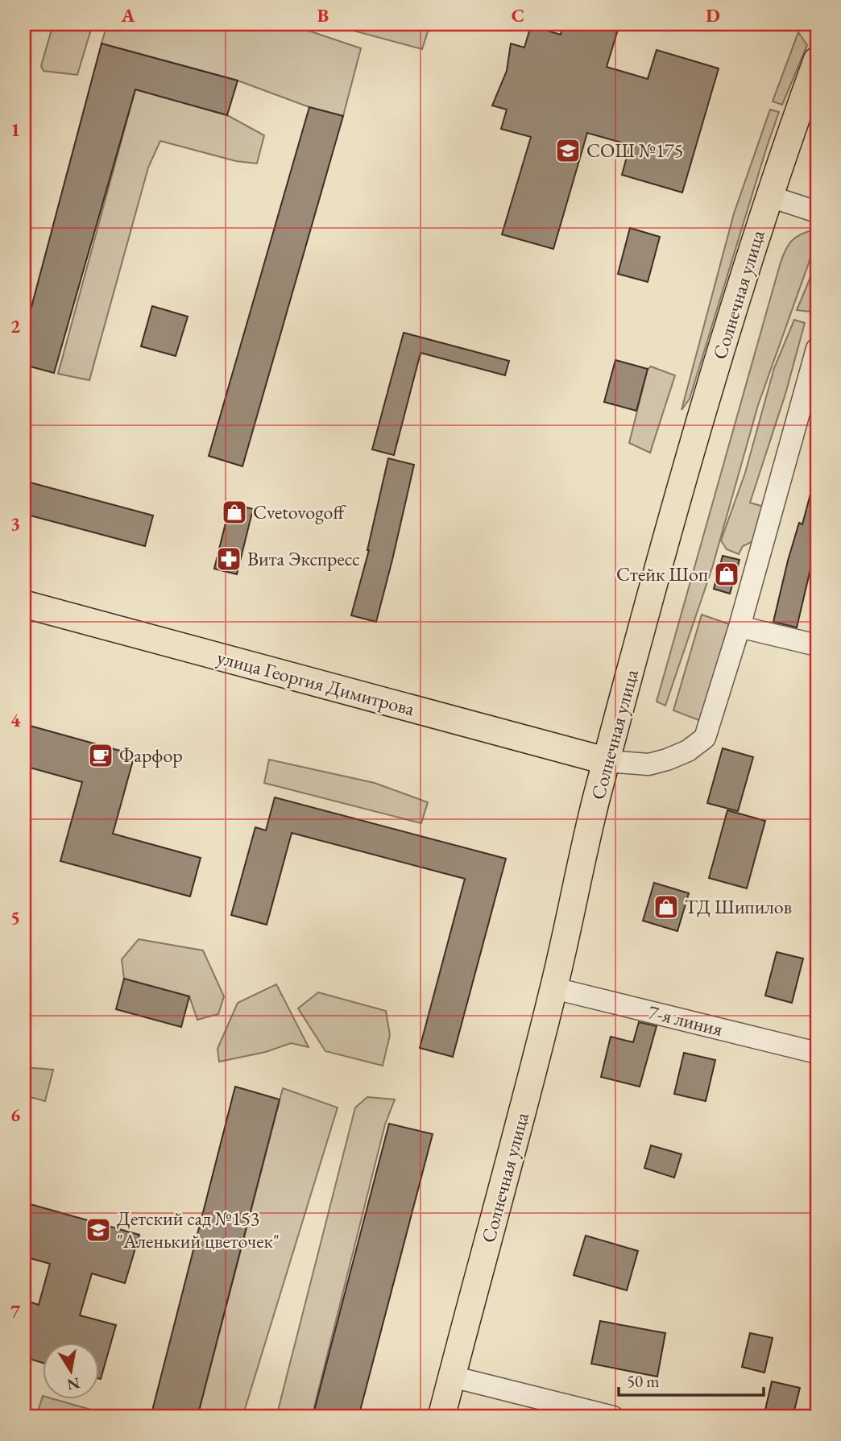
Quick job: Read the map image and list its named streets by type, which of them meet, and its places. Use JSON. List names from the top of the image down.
{
  "streets": {
    "main road": ["Солнечная улица", "улица Георгия Димитрова"],
    "street": ["7-я линия"]
  },
  "crossings": [
    ["Солнечная улица", "улица Георгия Димитрова"],
    ["Солнечная улица", "7-я линия"]
  ],
  "places": {
    "school or university": ["СОШ №175", "Детский сад №153 \"Аленький цветочек\""],
    "shop": ["Cvetovogoff", "Стейк Шоп", "ТД Шипилов"],
    "pharmacy": ["Вита Экспресс"],
    "cafe": ["Фарфор"]
  },
  "scale_bar": "50 m",
  "north": "bottom",
  "grid": {
    "columns": [
      "A",
      "B",
      "C",
      "D"
    ],
    "rows": [
      "1",
      "2",
      "3",
      "4",
      "5",
      "6",
      "7"
    ]
  }
}
